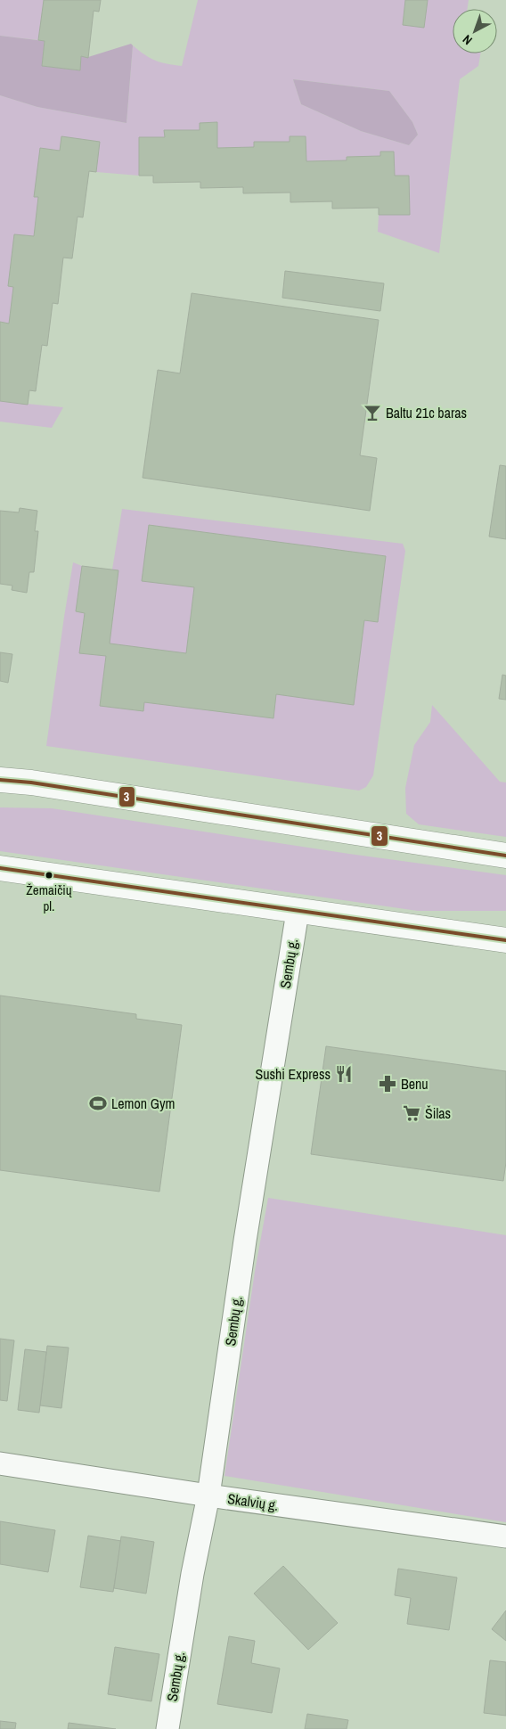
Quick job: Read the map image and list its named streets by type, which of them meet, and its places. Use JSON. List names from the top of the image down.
{
  "streets": {
    "street": ["Sembų g.", "Skalvių g."]
  },
  "crossings": [
    ["Sembų g.", "Skalvių g."]
  ],
  "places": {
    "bar": ["Baltu 21c baras"],
    "other": ["Žemaičių pl."],
    "restaurant": ["Sushi Express"],
    "pharmacy": ["Benu"],
    "sports": ["Lemon Gym"],
    "supermarket": ["Šilas"]
  },
  "lines": ["transit line 3"],
  "north": "bottom left"
}
